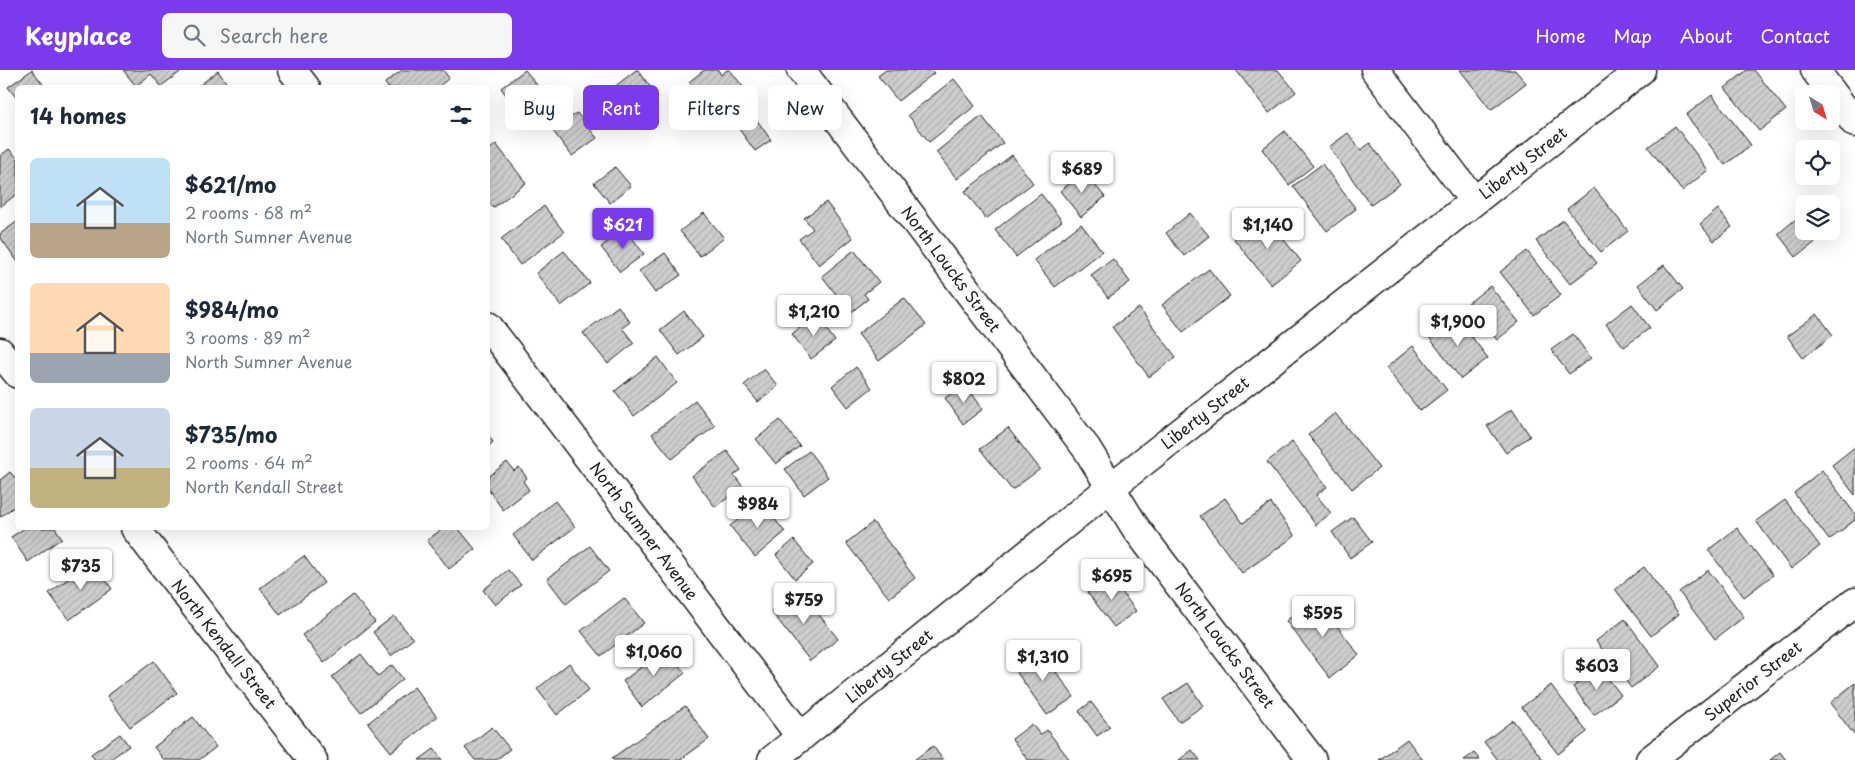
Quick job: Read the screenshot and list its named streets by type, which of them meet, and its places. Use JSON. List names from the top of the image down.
{
  "streets": {
    "street": [
      "Liberty Street",
      "North Loucks Street",
      "North Sumner Avenue",
      "North Kendall Street",
      "Superior Street"
    ]
  },
  "crossings": [
    ["Liberty Street", "North Loucks Street"],
    ["Liberty Street", "North Sumner Avenue"]
  ],
  "north": "bottom right",
  "page": {
    "header": "Keyplace",
    "search": "Search here",
    "nav": [
      "Home",
      "Map",
      "About",
      "Contact"
    ],
    "chip": [
      "Buy",
      "Rent",
      "Filters",
      "New"
    ],
    "heading": "14 homes",
    "list": [
      {
        "name": "$621/mo",
        "note": "2 rooms · 68 m² · North Sumner Avenue"
      },
      {
        "name": "$984/mo",
        "note": "3 rooms · 89 m² · North Sumner Avenue"
      },
      {
        "name": "$735/mo",
        "note": "2 rooms · 64 m² · North Kendall Street"
      }
    ],
    "price": [
      "$689",
      "$621",
      "$1,140",
      "$1,210",
      "$1,900",
      "$802",
      "$984",
      "$735",
      "$695",
      "$759",
      "$595",
      "$1,060",
      "$1,310",
      "$603"
    ]
  }
}
